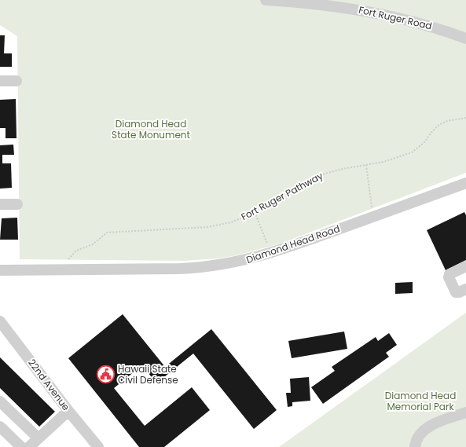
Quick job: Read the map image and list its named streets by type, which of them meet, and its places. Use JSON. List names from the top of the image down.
{
  "streets": {
    "street": ["Fort Ruger Road", "Diamond Head Road", "22nd Avenue"],
    "path": ["Fort Ruger Pathway"]
  },
  "parks": ["Diamond Head State Monument", "Diamond Head Memorial Park"],
  "places": {
    "public building": ["Hawaii State Civil Defense"]
  }
}
